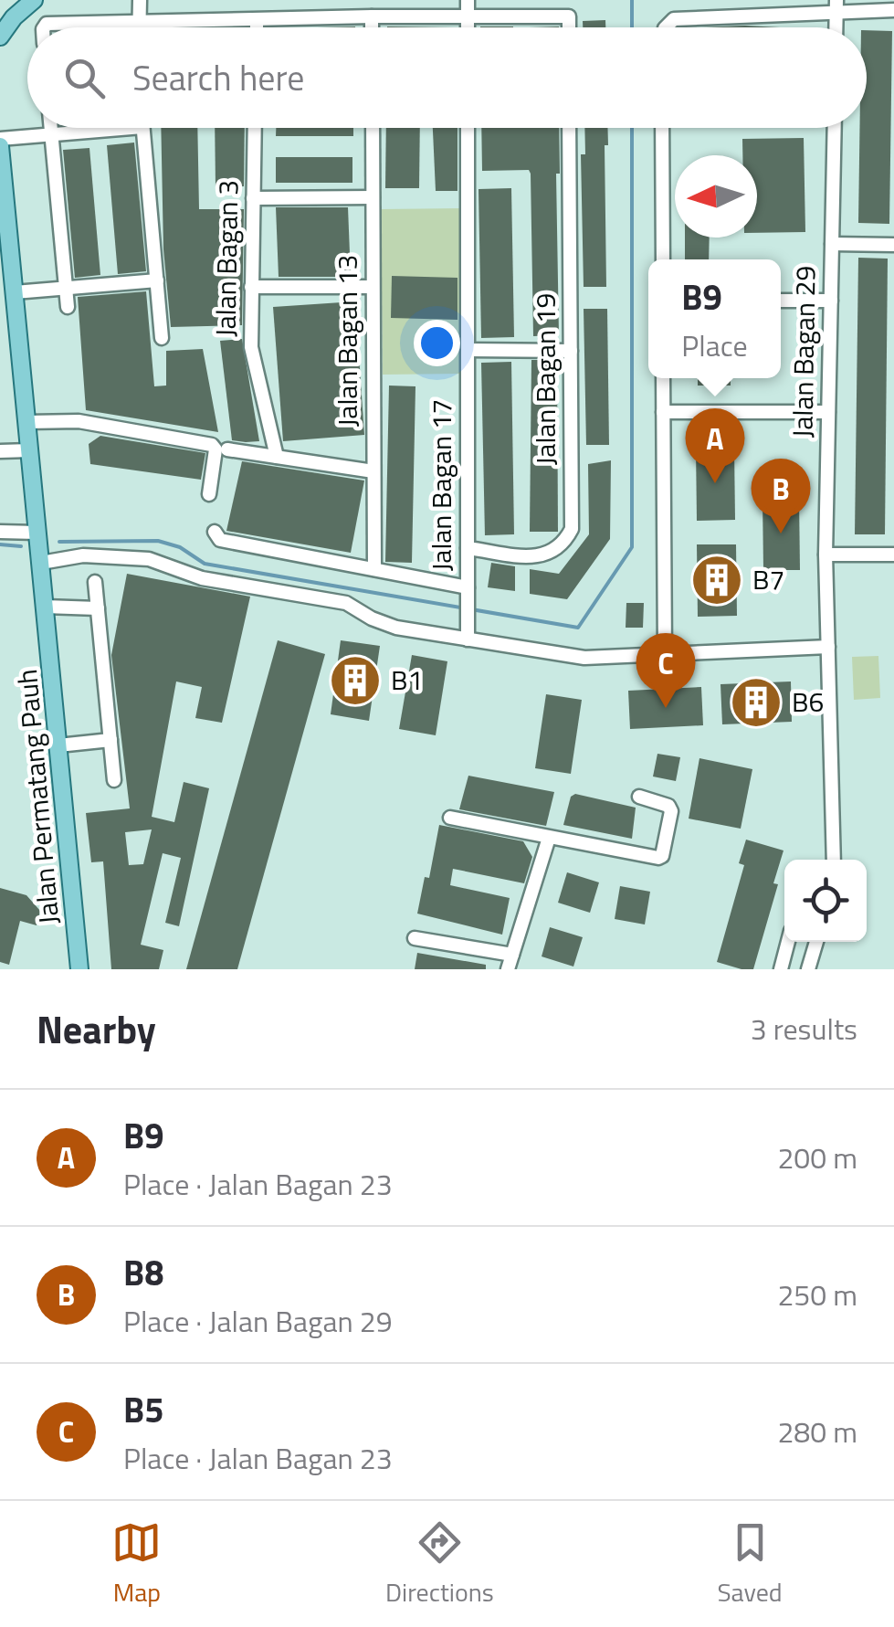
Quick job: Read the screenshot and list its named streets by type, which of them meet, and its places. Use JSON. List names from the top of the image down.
{
  "streets": {
    "main road": ["Jalan Permatang Pauh"],
    "street": [
      "Jalan Bagan 3",
      "Jalan Bagan 13",
      "Jalan Bagan 29",
      "Jalan Bagan 19",
      "Jalan Bagan 17"
    ]
  },
  "crossings": [
    ["Jalan Bagan 19", "Jalan Bagan 17"]
  ],
  "places": {
    "building": ["B7", "B1", "B6"]
  },
  "north": "left",
  "page": {
    "search": "Search here",
    "popup": ["B9", "Place"],
    "pins": ["A", "B", "C"],
    "heading": ["Nearby", "3 results"],
    "list": [
      {
        "mark": "A",
        "name": "B9",
        "note": "Place · Jalan Bagan 23",
        "value": "200 m"
      },
      {
        "mark": "B",
        "name": "B8",
        "note": "Place · Jalan Bagan 29",
        "value": "250 m"
      },
      {
        "mark": "C",
        "name": "B5",
        "note": "Place · Jalan Bagan 23",
        "value": "280 m"
      }
    ],
    "nav": ["Map", "Directions", "Saved"]
  }
}
